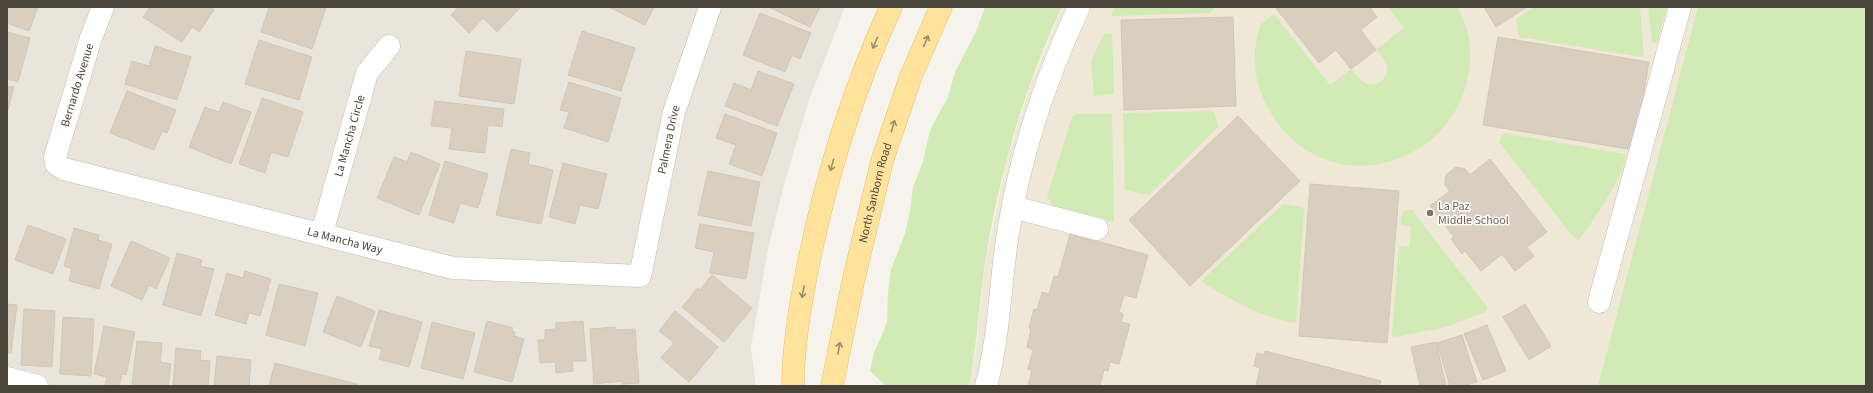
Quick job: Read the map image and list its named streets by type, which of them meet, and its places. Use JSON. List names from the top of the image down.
{
  "streets": {
    "main road": ["North Sanborn Road"],
    "street": [
      "Bernardo Avenue",
      "La Mancha Circle",
      "Palmera Drive",
      "La Mancha Way"
    ]
  },
  "crossings": [
    ["Bernardo Avenue", "La Mancha Way"],
    ["La Mancha Circle", "La Mancha Way"],
    ["Palmera Drive", "La Mancha Way"]
  ],
  "places": ["La Paz Middle School"]
}
